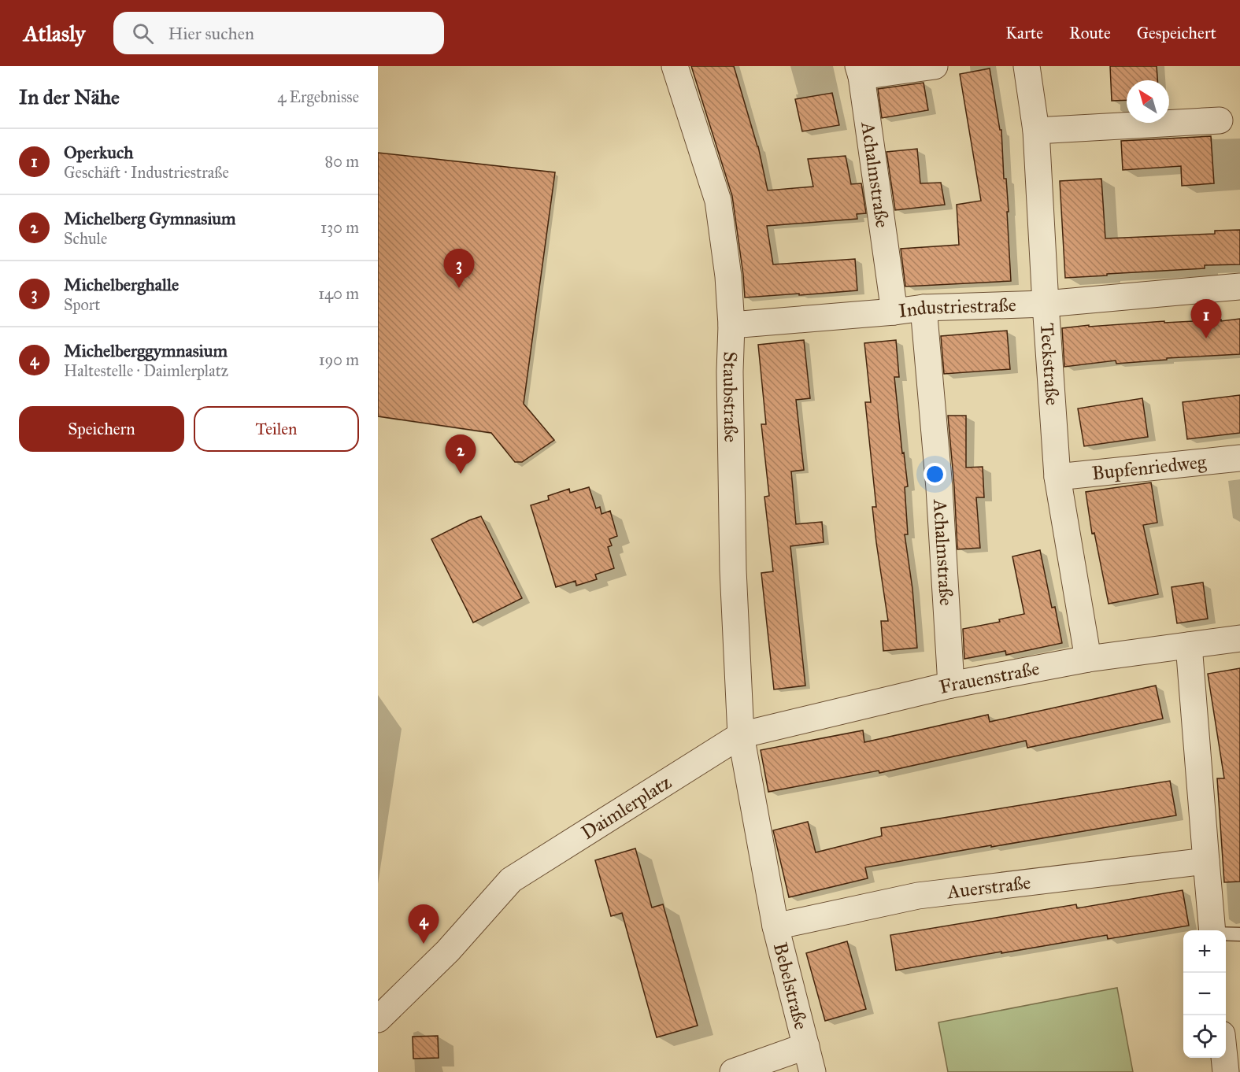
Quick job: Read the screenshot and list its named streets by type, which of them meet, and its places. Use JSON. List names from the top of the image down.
{
  "streets": {
    "street": [
      "Achalmstraße",
      "Industriestraße",
      "Teckstraße",
      "Staubstraße",
      "Bupfenriedweg",
      "Frauenstraße",
      "Daimlerplatz",
      "Auerstraße",
      "Bebelstraße"
    ]
  },
  "crossings": [
    ["Achalmstraße", "Industriestraße"],
    ["Achalmstraße", "Frauenstraße"],
    ["Industriestraße", "Teckstraße"],
    ["Industriestraße", "Staubstraße"],
    ["Teckstraße", "Bupfenriedweg"],
    ["Teckstraße", "Frauenstraße"],
    ["Staubstraße", "Frauenstraße"],
    ["Staubstraße", "Daimlerplatz"],
    ["Frauenstraße", "Daimlerplatz"],
    ["Auerstraße", "Bebelstraße"]
  ],
  "north": "top left",
  "page": {
    "header": "Atlasly",
    "search": "Hier suchen",
    "nav": ["Karte", "Route", "Gespeichert"],
    "heading": ["In der Nähe", "4 Ergebnisse"],
    "list": [
      {
        "mark": "1",
        "name": "Operkuch",
        "note": "Geschäft · Industriestraße",
        "value": "80 m"
      },
      {
        "mark": "2",
        "name": "Michelberg Gymnasium",
        "note": "Schule",
        "value": "130 m"
      },
      {
        "mark": "3",
        "name": "Michelberghalle",
        "note": "Sport",
        "value": "140 m"
      },
      {
        "mark": "4",
        "name": "Michelberggymnasium",
        "note": "Haltestelle · Daimlerplatz",
        "value": "190 m"
      }
    ],
    "pins": [
      "3",
      "1",
      "2",
      "4"
    ],
    "buttons": ["Speichern", "Teilen"],
    "map_buttons": ["+", "−"]
  }
}
